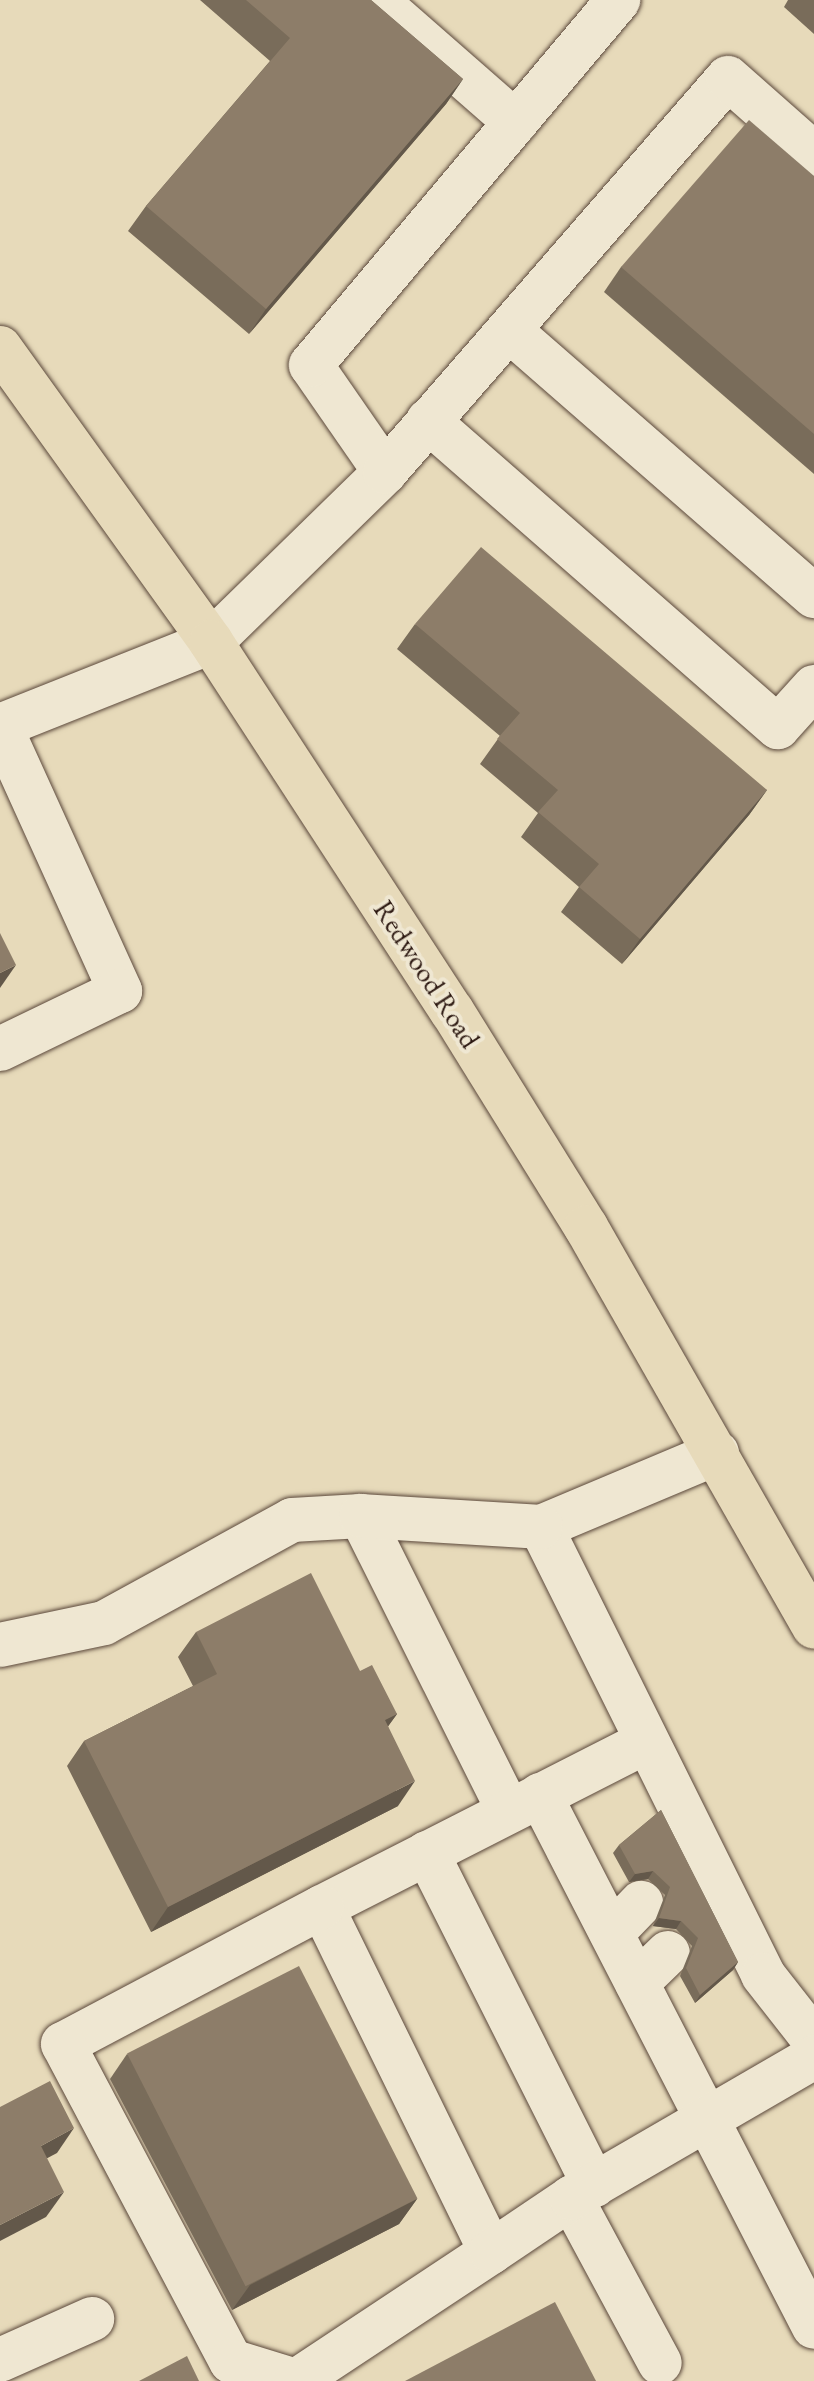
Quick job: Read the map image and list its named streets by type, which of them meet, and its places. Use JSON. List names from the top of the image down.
{
  "streets": {
    "main road": ["Redwood Road"]
  }
}
